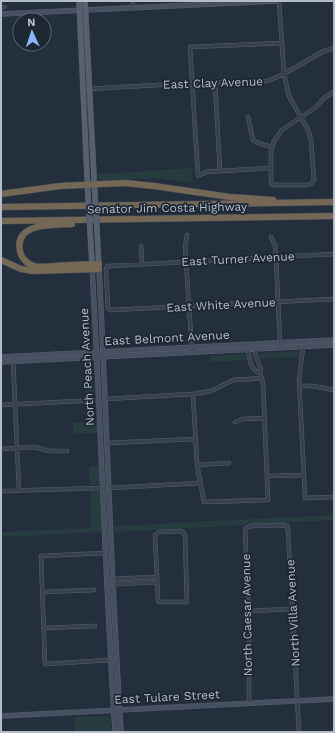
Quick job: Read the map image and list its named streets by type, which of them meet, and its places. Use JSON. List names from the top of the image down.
{
  "streets": {
    "highway": ["Senator Jim Costa Highway"],
    "main road": ["East Belmont Avenue", "North Peach Avenue", "East Tulare Street"],
    "street": [
      "East Clay Avenue",
      "East Turner Avenue",
      "East White Avenue",
      "North Villa Avenue",
      "North Caesar Avenue"
    ]
  },
  "crossings": [
    ["East Clay Avenue", "North Peach Avenue"],
    ["East Turner Avenue", "East White Avenue"],
    ["East Belmont Avenue", "North Peach Avenue"],
    ["North Peach Avenue", "East Tulare Street"],
    ["North Villa Avenue", "North Caesar Avenue"],
    ["North Villa Avenue", "East Tulare Street"],
    ["North Caesar Avenue", "East Tulare Street"]
  ],
  "north": "top"
}
